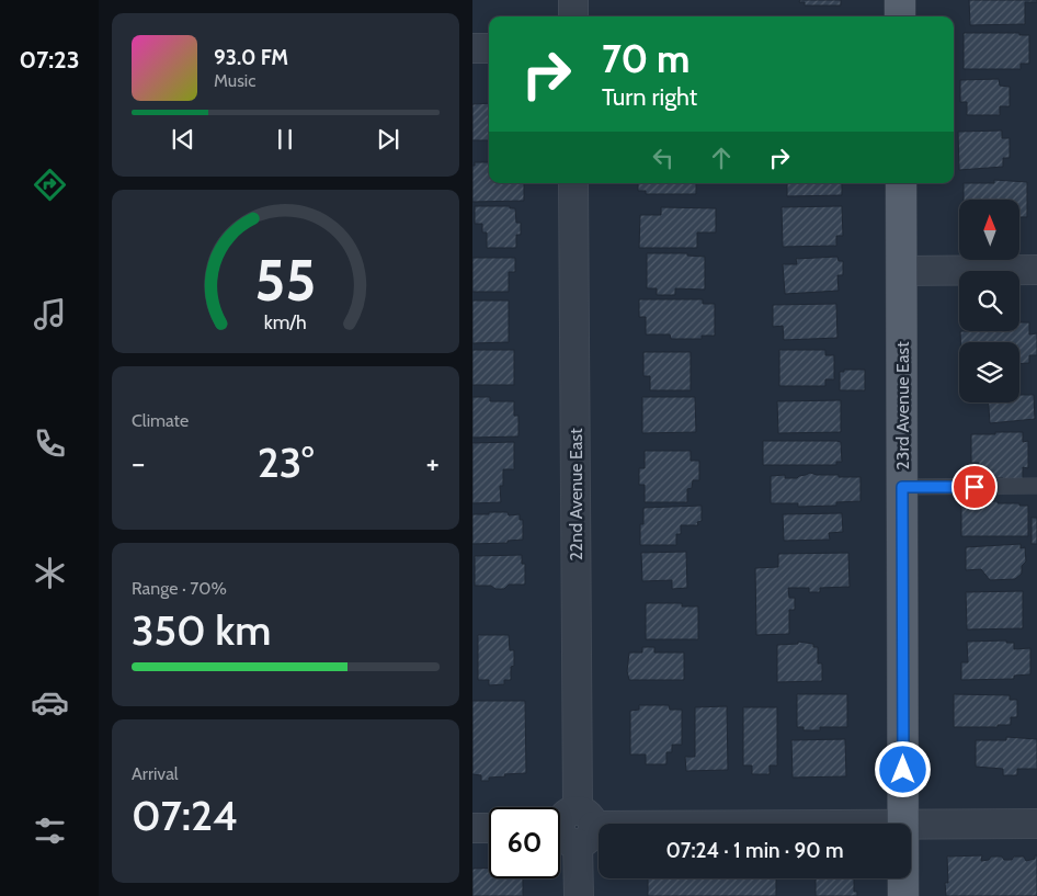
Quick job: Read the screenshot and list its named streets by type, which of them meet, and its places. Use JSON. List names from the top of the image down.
{
  "streets": {
    "main road": ["23rd Avenue East"],
    "street": ["22nd Avenue East"]
  },
  "north": "top",
  "page": {
    "tabs": "07:23",
    "turn": ["70 m", "Turn right"],
    "song": ["93.0 FM", "Music"],
    "tile": [
      "Climate",
      ["Range · 70%", "350 km"],
      ["Arrival", "07:24"]
    ],
    "heat": ["−", "23°", "+"],
    "limit": "60",
    "trip": "07:24 · 1 min · 90 m",
    "gauge": ["55", "km/h"]
  }
}
